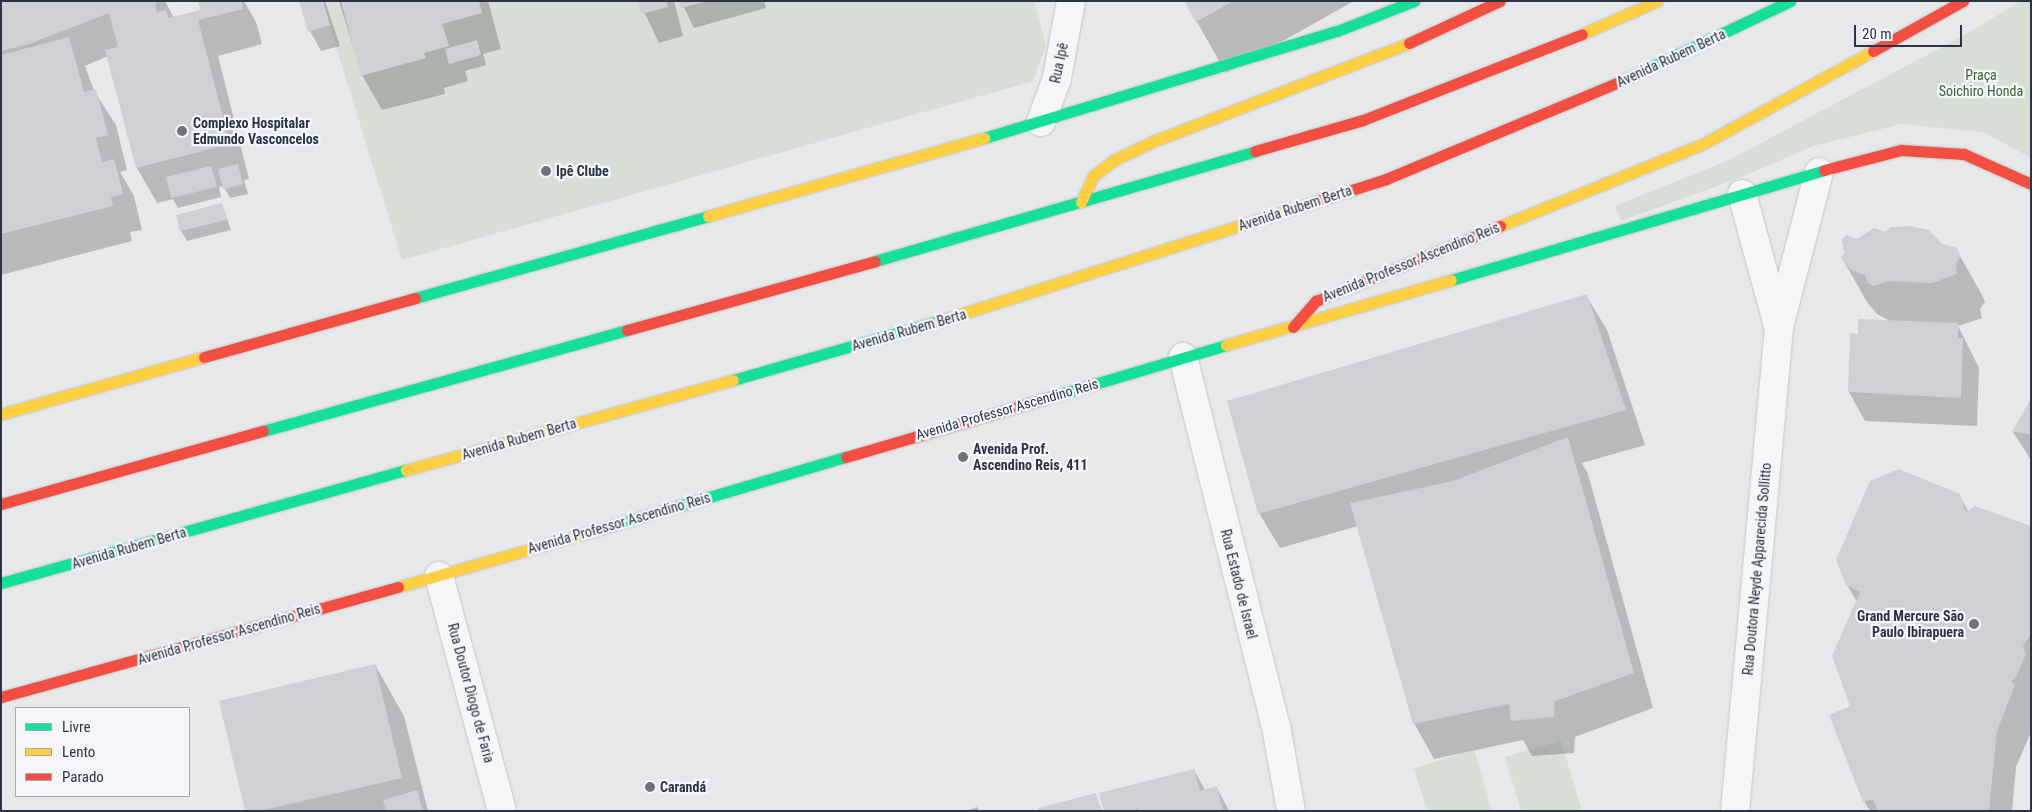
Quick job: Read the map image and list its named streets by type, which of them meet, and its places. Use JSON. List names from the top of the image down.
{
  "streets": {
    "highway": ["Avenida Rubem Berta", "Avenida Professor Ascendino Reis"],
    "street": [
      "Rua Ipê",
      "Rua Doutora Neyde Apparecida Sollitto",
      "Rua Estado de Israel",
      "Rua Doutor Diogo de Faria"
    ]
  },
  "crossings": [
    ["Avenida Professor Ascendino Reis", "Rua Estado de Israel"],
    ["Avenida Professor Ascendino Reis", "Rua Doutor Diogo de Faria"]
  ],
  "parks": ["Praça Soichiro Honda"],
  "places": [
    "Complexo Hospitalar Edmundo Vasconcelos",
    "Ipê Clube",
    "Avenida Prof. Ascendino Reis, 411",
    "Grand Mercure São Paulo Ibirapuera",
    "Carandá"
  ],
  "legend": ["Livre", "Lento", "Parado"],
  "scale_bar": "20 m"
}
